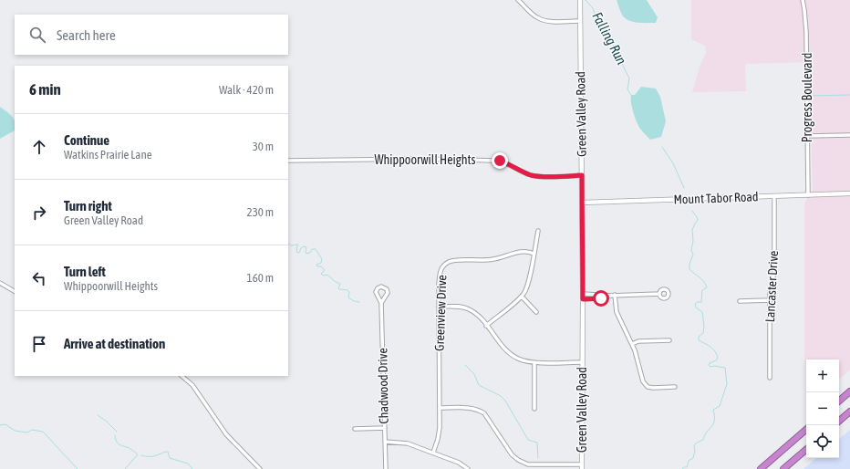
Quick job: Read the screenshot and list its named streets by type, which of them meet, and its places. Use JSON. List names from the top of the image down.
{
  "streets": {
    "street": [
      "Progress Boulevard",
      "Green Valley Road",
      "Whippoorwill Heights",
      "Mount Tabor Road",
      "Lancaster Drive",
      "Greenview Drive",
      "Chadwood Drive"
    ]
  },
  "crossings": [
    ["Progress Boulevard", "Mount Tabor Road"],
    ["Green Valley Road", "Whippoorwill Heights"],
    ["Green Valley Road", "Mount Tabor Road"],
    ["Mount Tabor Road", "Lancaster Drive"]
  ],
  "water": ["Falling Run"],
  "page": {
    "search": "Search here",
    "heading": ["6 min", "Walk · 420 m"],
    "list": [
      ["Continue", "Watkins Prairie Lane", "30 m"],
      ["Turn right", "Green Valley Road", "230 m"],
      ["Turn left", "Whippoorwill Heights", "160 m"],
      "Arrive at destination"
    ],
    "map_buttons": ["+", "−"]
  }
}
